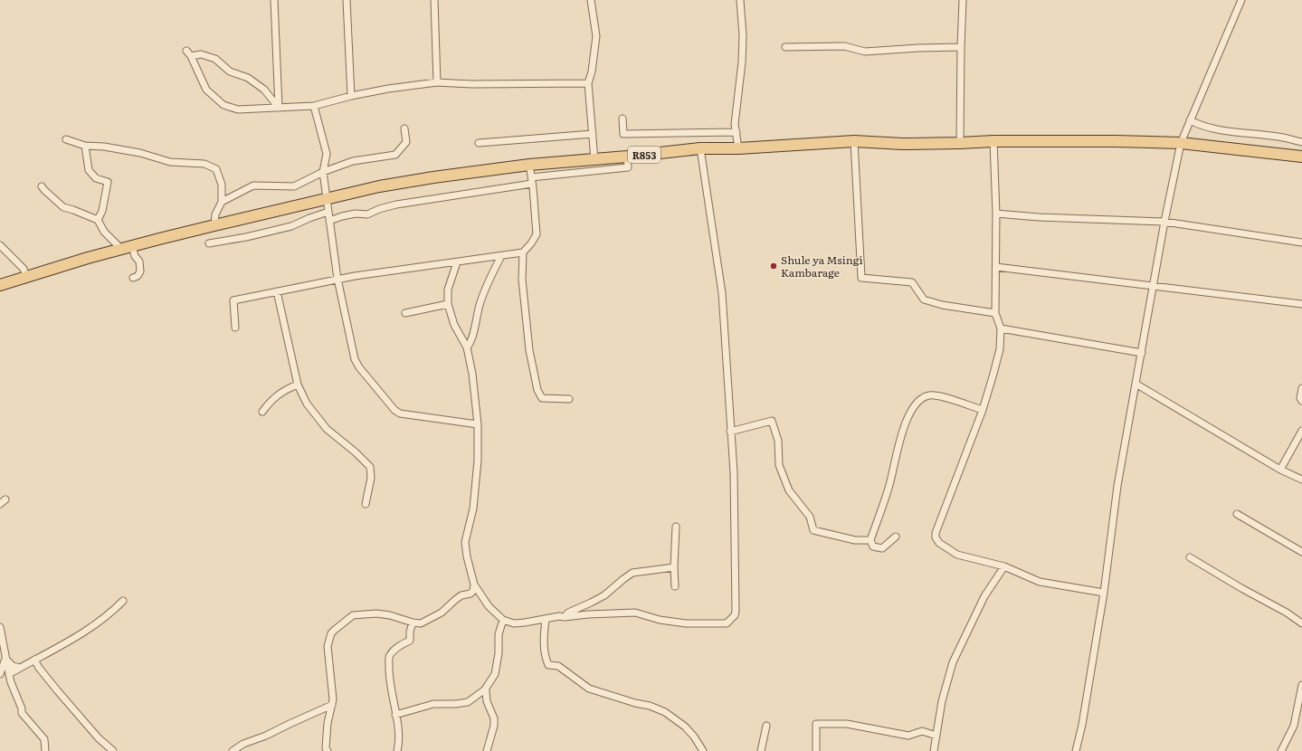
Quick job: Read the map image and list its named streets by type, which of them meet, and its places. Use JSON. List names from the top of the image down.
{
  "streets": {
    "main road": ["R853"]
  },
  "places": ["Shule ya Msingi Kambarage"]
}
